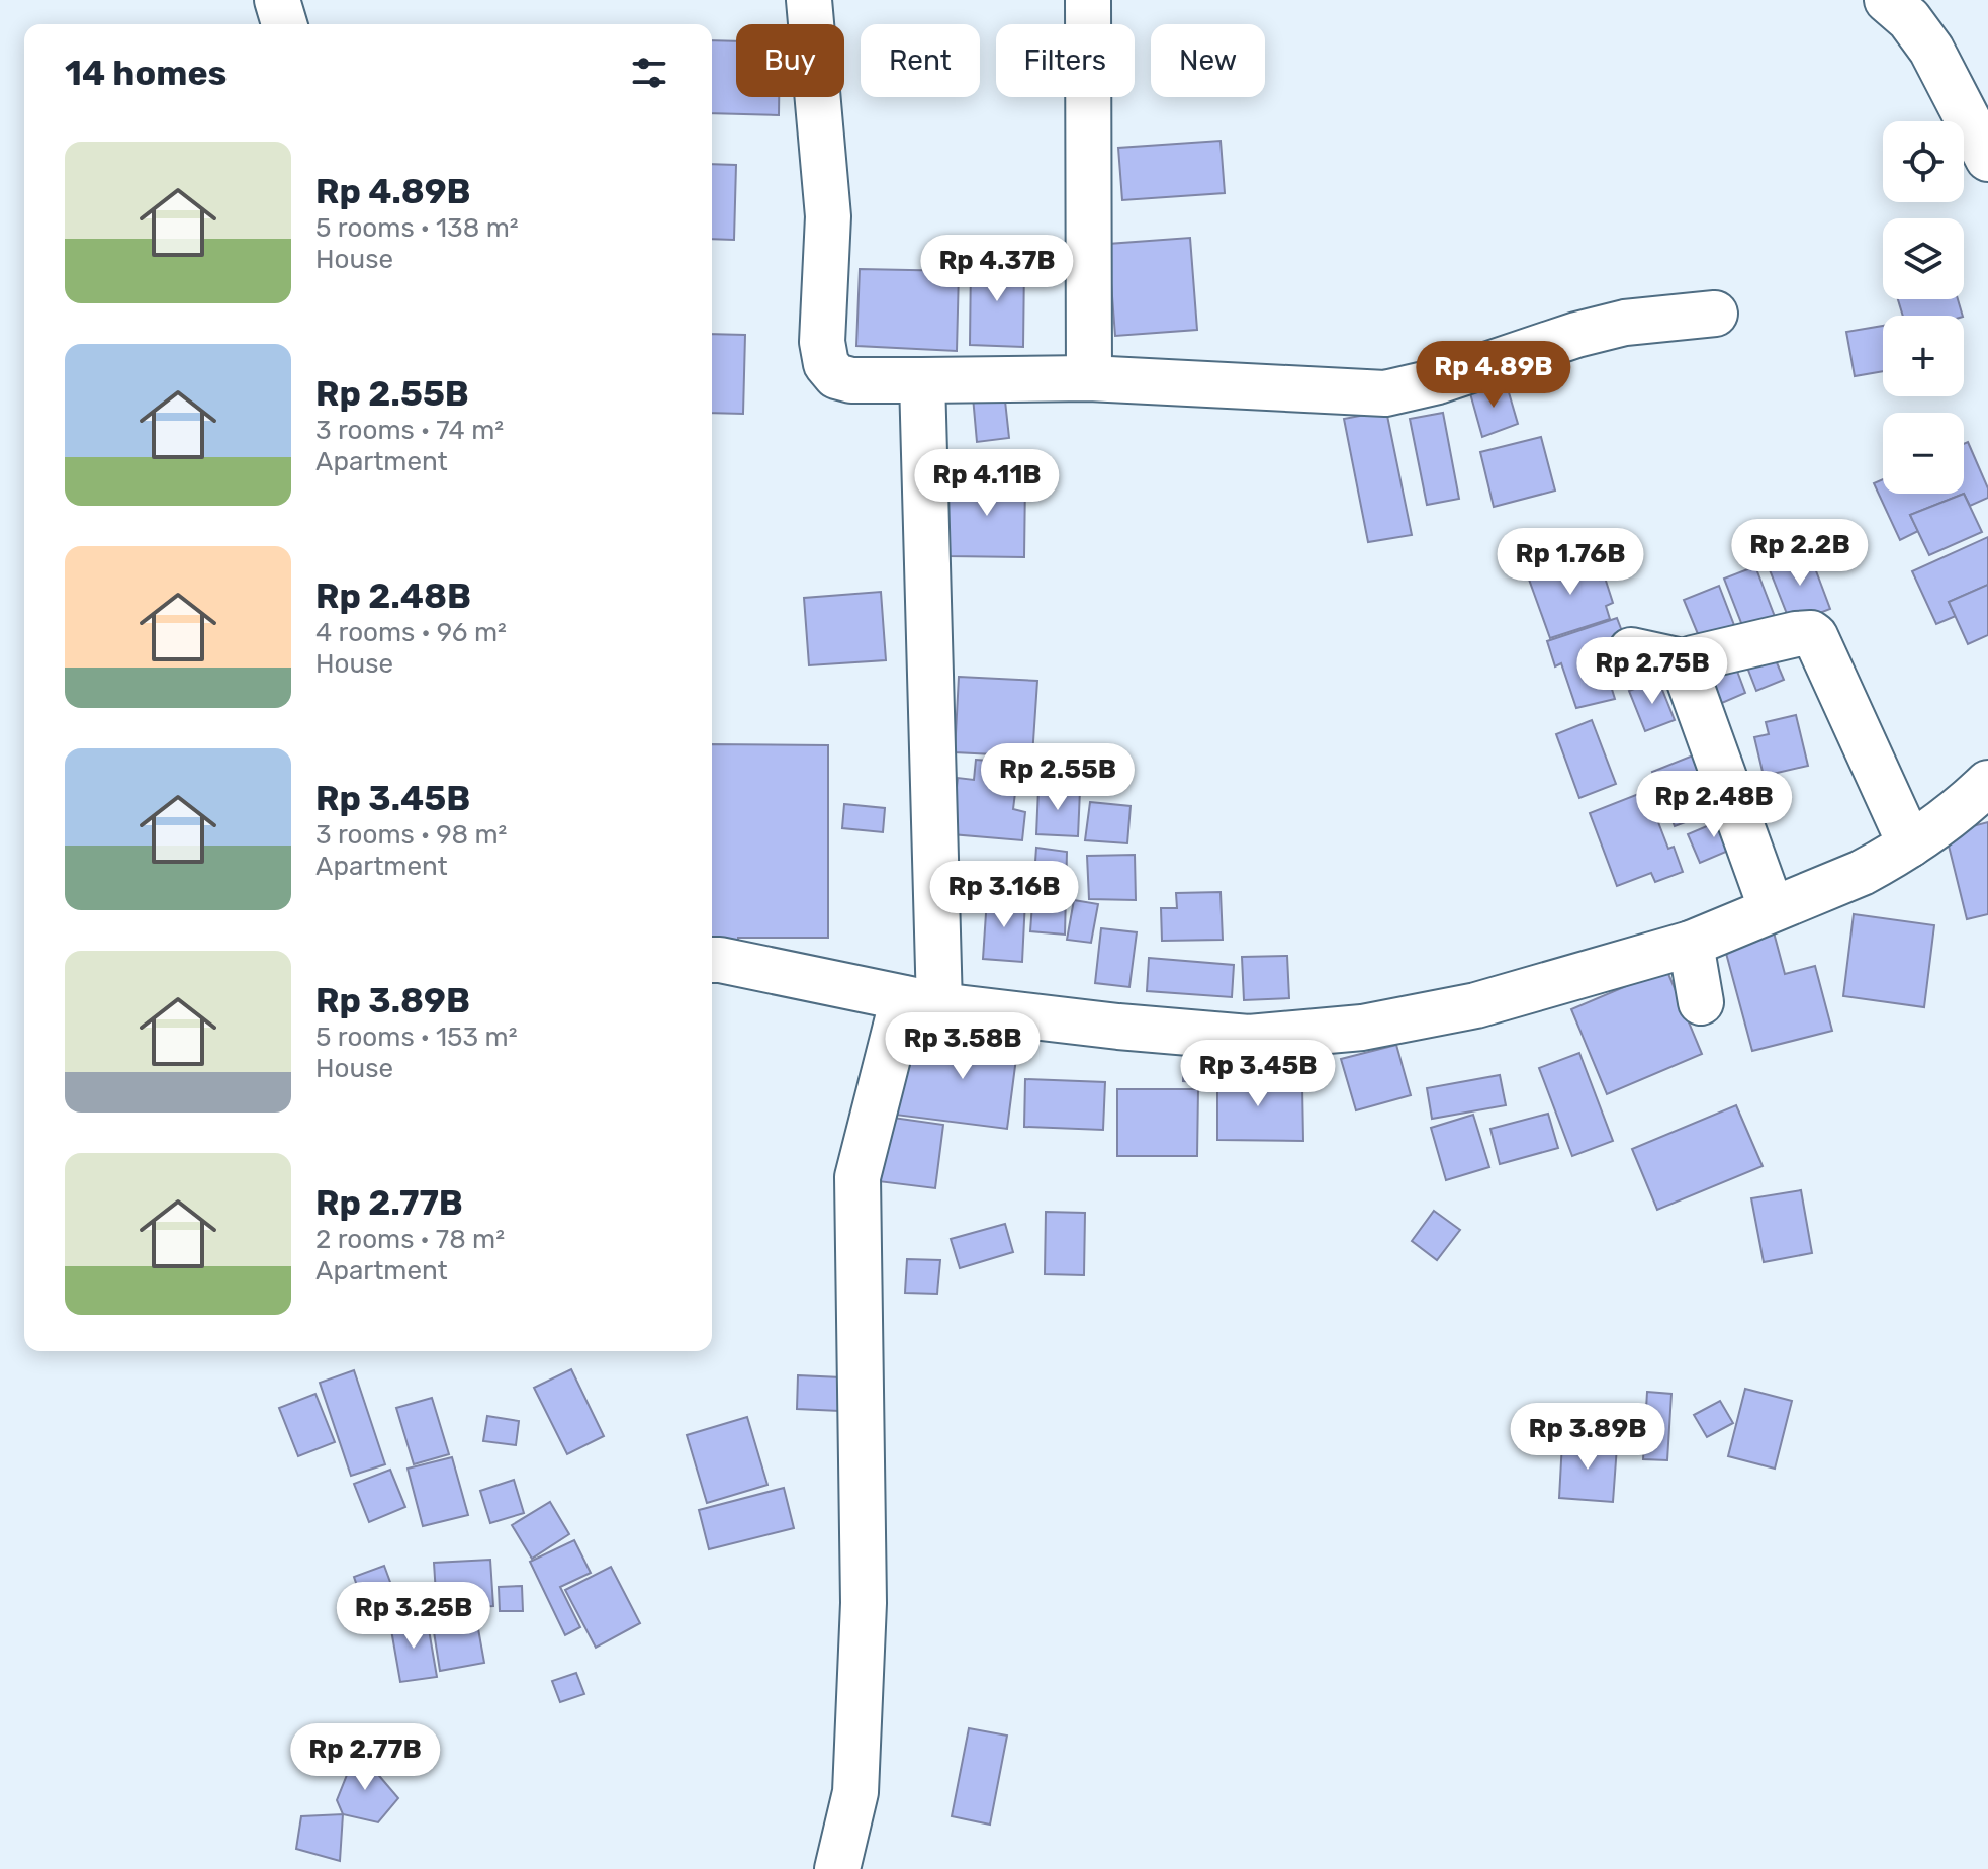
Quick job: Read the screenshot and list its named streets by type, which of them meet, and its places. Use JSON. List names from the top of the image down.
{
  "page": {
    "chip": [
      "Buy",
      "Rent",
      "Filters",
      "New"
    ],
    "heading": "14 homes",
    "map_buttons": ["+", "−"],
    "list": [
      {
        "name": "Rp 4.89B",
        "note": "5 rooms · 138 m² · House"
      },
      {
        "name": "Rp 2.55B",
        "note": "3 rooms · 74 m² · Apartment"
      },
      {
        "name": "Rp 2.48B",
        "note": "4 rooms · 96 m² · House"
      },
      {
        "name": "Rp 3.45B",
        "note": "3 rooms · 98 m² · Apartment"
      },
      {
        "name": "Rp 3.89B",
        "note": "5 rooms · 153 m² · House"
      },
      {
        "name": "Rp 2.77B",
        "note": "2 rooms · 78 m² · Apartment"
      }
    ],
    "price": [
      "Rp 4.37B",
      "Rp 4.89B",
      "Rp 4.11B",
      "Rp 2.2B",
      "Rp 1.76B",
      "Rp 2.75B",
      "Rp 2.55B",
      "Rp 2.48B",
      "Rp 3.16B",
      "Rp 3.58B",
      "Rp 3.45B",
      "Rp 3.89B",
      "Rp 3.25B",
      "Rp 2.77B"
    ]
  }
}
